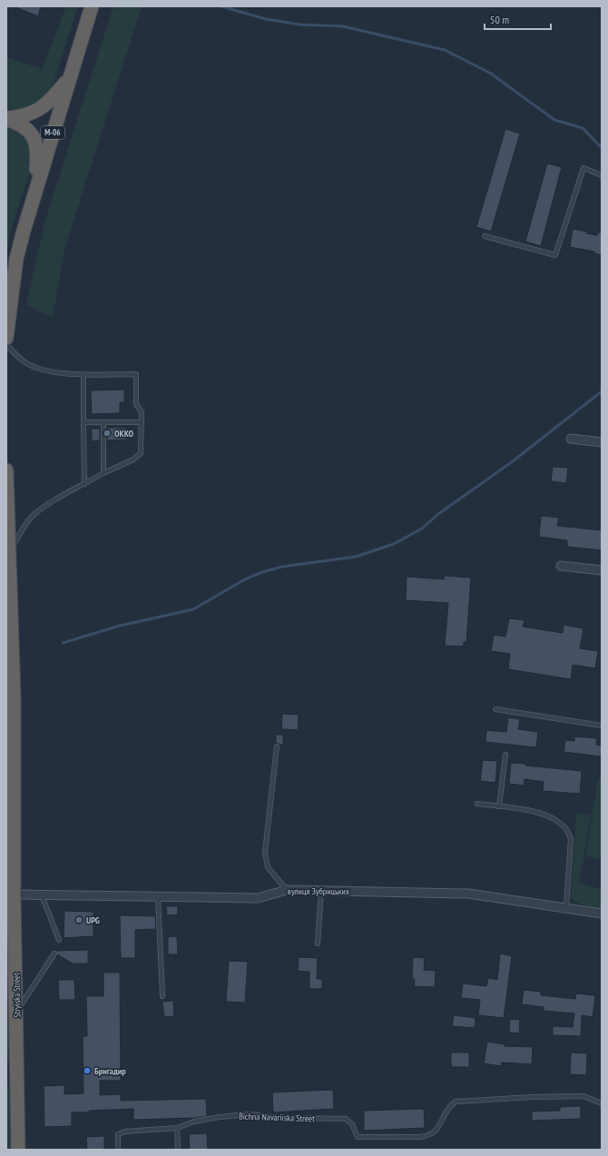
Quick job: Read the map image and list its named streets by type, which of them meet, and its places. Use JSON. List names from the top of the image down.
{
  "streets": {
    "highway": ["М-06", "Stryiska Street"],
    "street": ["вулиця Зубрицьких"],
    "lane": ["Bichna Navariiska Street"]
  },
  "crossings": [
    ["вулиця Зубрицьких", "Stryiska Street"]
  ],
  "places": ["OKKO", "UPG", "Бригадир"],
  "scale_bar": "50 m"
}
